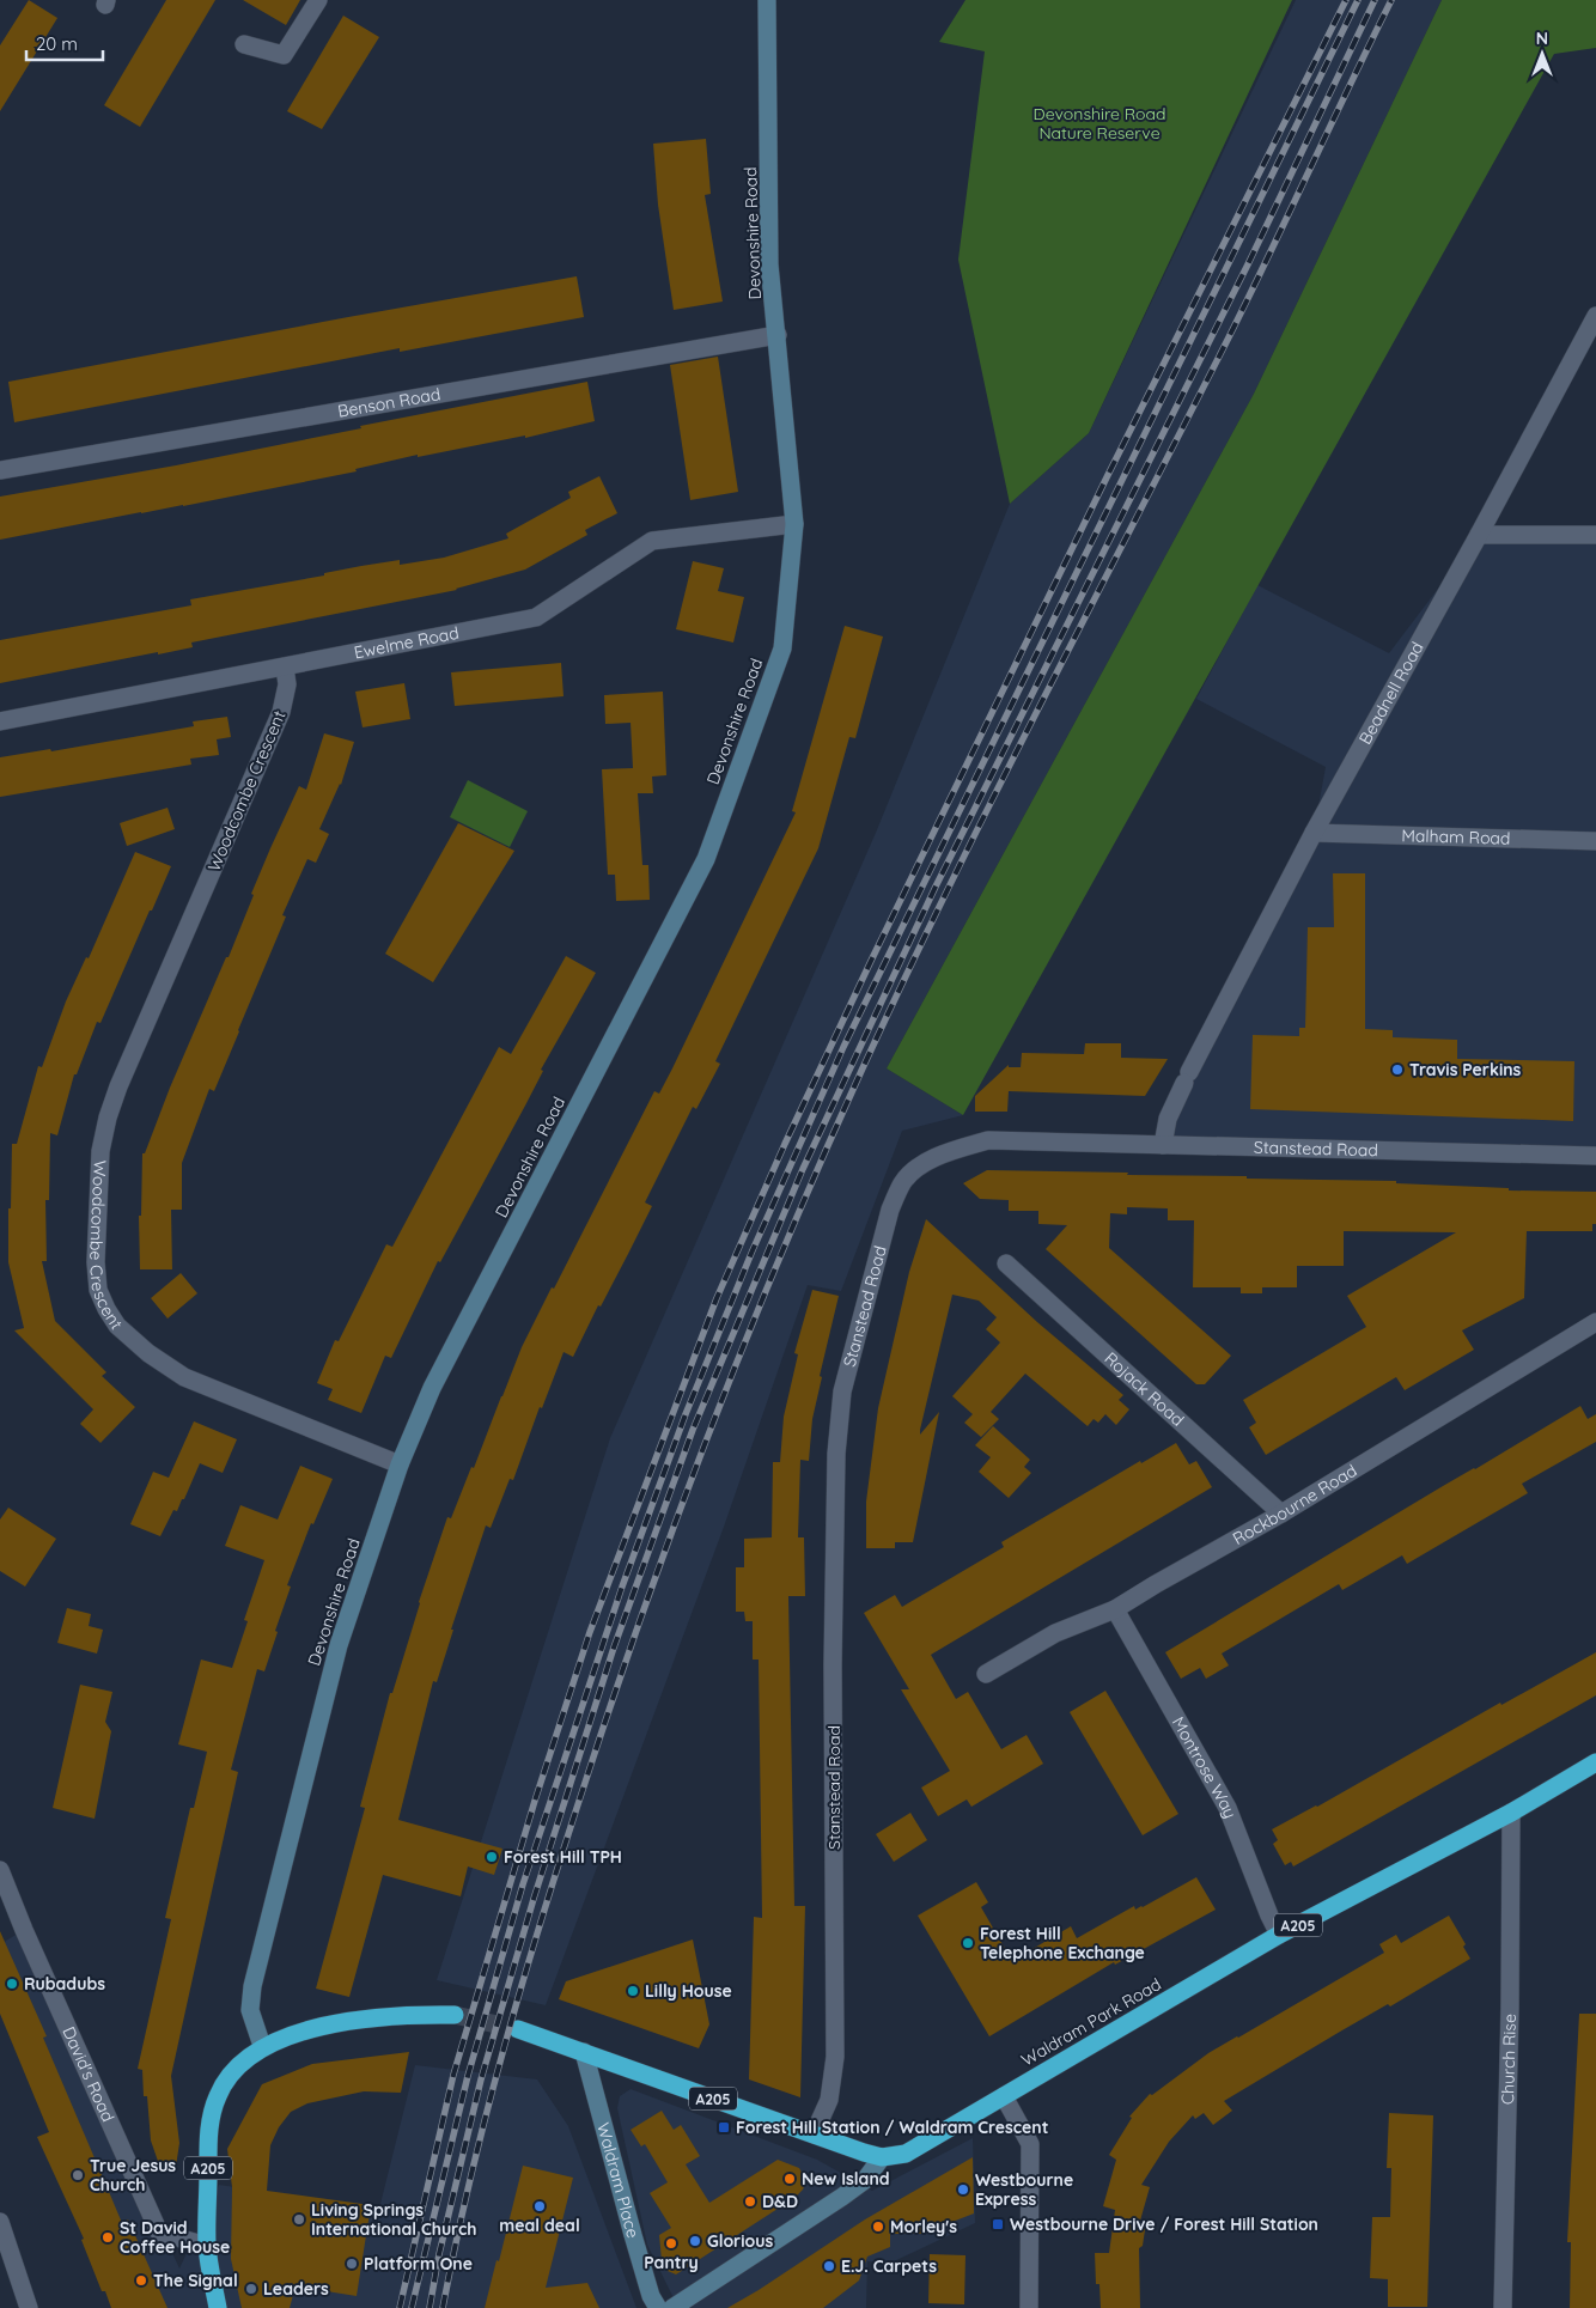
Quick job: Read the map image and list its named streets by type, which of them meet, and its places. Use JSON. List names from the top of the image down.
{
  "streets": {
    "highway": ["A205", "Waldram Park Road"],
    "street": [
      "Devonshire Road",
      "Benson Road",
      "Ewelme Road",
      "Beadnell Road",
      "Woodcombe Crescent",
      "Malham Road",
      "Stanstead Road",
      "Rojack Road",
      "Rockbourne Road",
      "Montrose Way",
      "Church Rise",
      "David's Road",
      "Waldram Place"
    ]
  },
  "crossings": [
    ["Devonshire Road", "Benson Road"],
    ["Devonshire Road", "Ewelme Road"],
    ["Devonshire Road", "Woodcombe Crescent"],
    ["Devonshire Road", "A205"],
    ["Ewelme Road", "Woodcombe Crescent"],
    ["Beadnell Road", "Malham Road"],
    ["Beadnell Road", "Stanstead Road"],
    ["Stanstead Road", "A205"],
    ["Rojack Road", "Rockbourne Road"],
    ["Rockbourne Road", "Montrose Way"],
    ["Montrose Way", "Waldram Park Road"],
    ["A205", "Waldram Park Road"],
    ["A205", "David's Road"],
    ["A205", "Waldram Place"],
    ["Waldram Park Road", "Church Rise"]
  ],
  "parks": ["Devonshire Road Nature Reserve"],
  "places": {
    "other": [
      "Travis Perkins",
      "Forest Hill TPH",
      "Forest Hill Telephone Exchange",
      "Rubadubs",
      "Lilly House",
      "True Jesus Church",
      "New Island",
      "Westbourne Express",
      "D&D",
      "meal deal",
      "Living Springs International Church",
      "Morley's",
      "St David Coffee House",
      "Glorious",
      "Pantry",
      "Platform One",
      "E.J. Carpets",
      "The Signal",
      "Leaders"
    ],
    "transit": ["Forest Hill Station / Waldram Crescent", "Westbourne Drive / Forest Hill Station"]
  },
  "scale_bar": "20 m",
  "north": "top"
}
